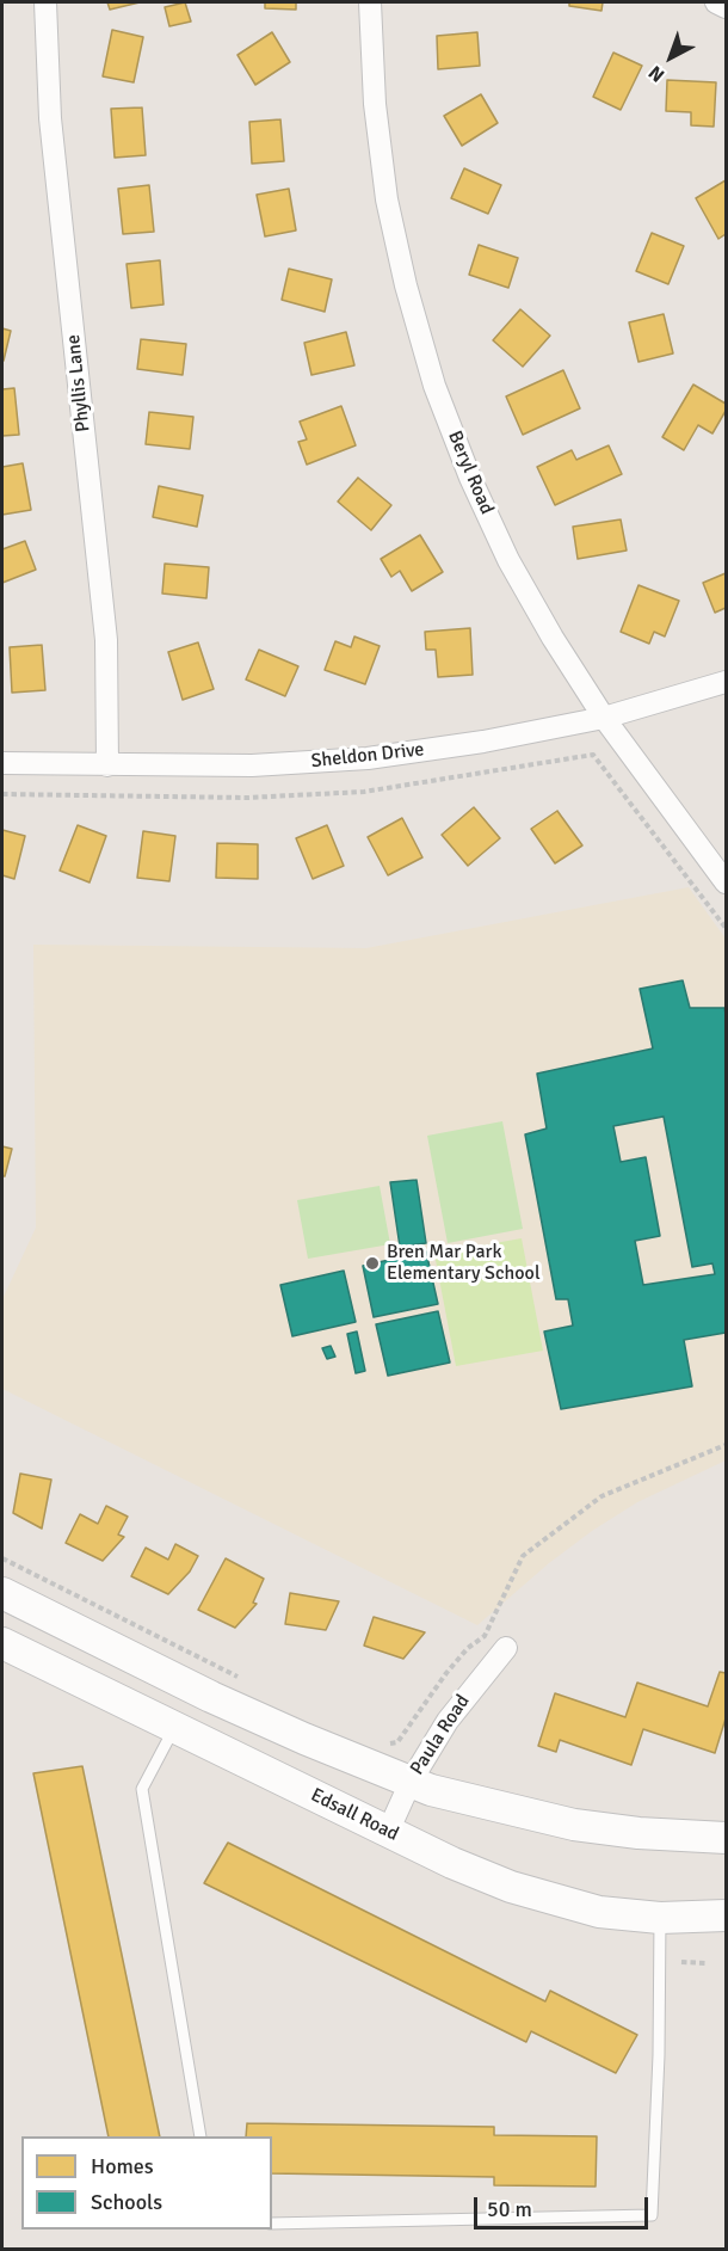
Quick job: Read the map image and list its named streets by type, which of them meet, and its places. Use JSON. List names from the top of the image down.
{
  "streets": {
    "main road": ["Edsall Road"],
    "street": [
      "Phyllis Lane",
      "Beryl Road",
      "Sheldon Drive",
      "Paula Road"
    ]
  },
  "crossings": [
    ["Phyllis Lane", "Sheldon Drive"],
    ["Beryl Road", "Sheldon Drive"],
    ["Paula Road", "Edsall Road"]
  ],
  "places": ["Bren Mar Park Elementary School"],
  "legend": ["Homes", "Schools"],
  "scale_bar": "50 m",
  "north": "bottom left"
}
